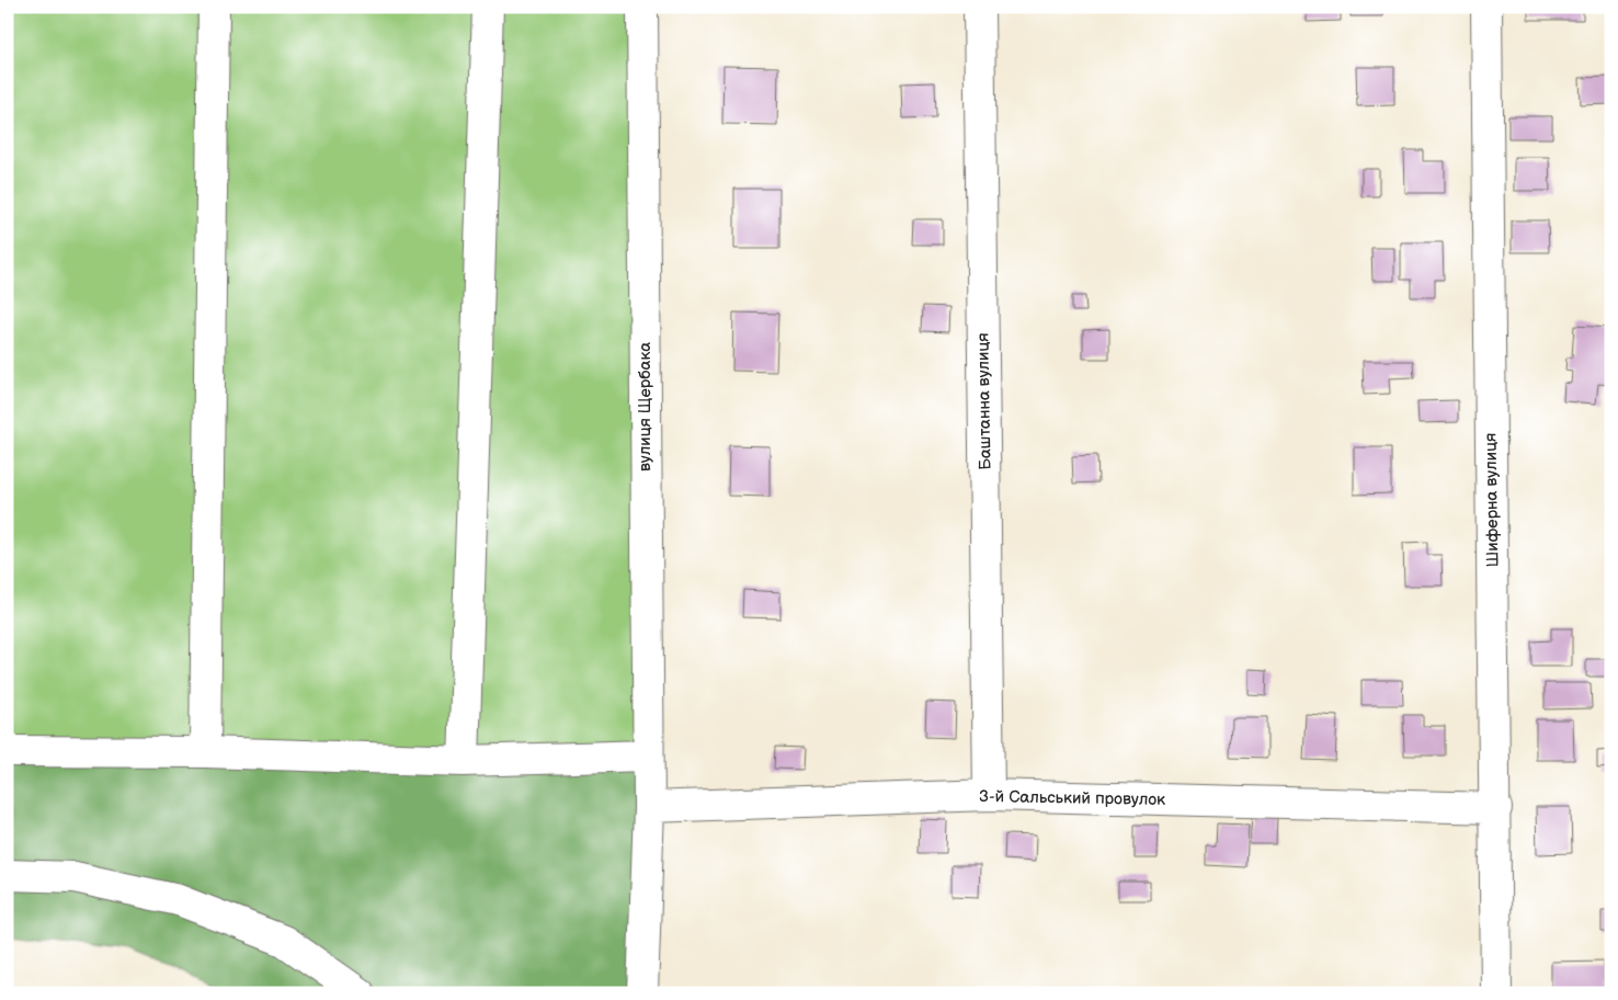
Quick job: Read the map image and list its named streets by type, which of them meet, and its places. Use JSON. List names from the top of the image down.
{
  "streets": {
    "street": [
      "Баштанна вулиця",
      "вулиця Щербака",
      "Шиферна вулиця",
      "3-й Сальський провулок"
    ]
  },
  "crossings": [
    ["Баштанна вулиця", "3-й Сальський провулок"],
    ["вулиця Щербака", "3-й Сальський провулок"],
    ["Шиферна вулиця", "3-й Сальський провулок"]
  ]
}
